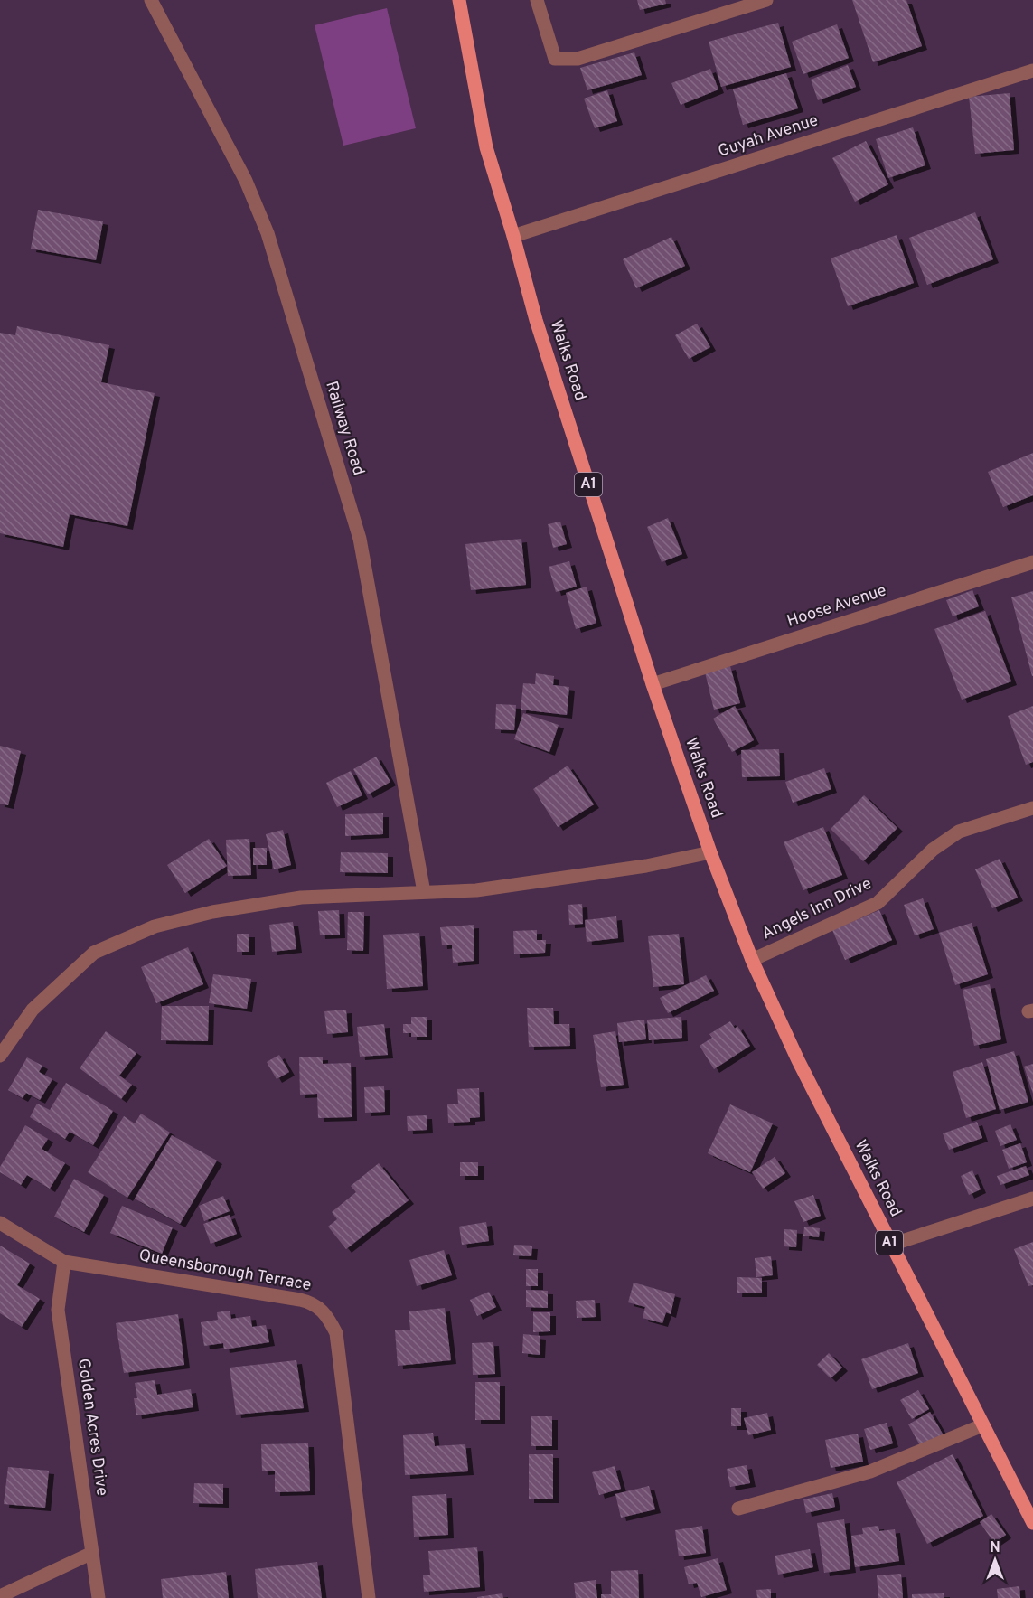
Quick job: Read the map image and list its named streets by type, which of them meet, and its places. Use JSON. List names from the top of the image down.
{
  "streets": {
    "main road": ["Walks Road", "A1"],
    "street": [
      "Guyah Avenue",
      "Railway Road",
      "Hoose Avenue",
      "Angels Inn Drive",
      "Queensborough Terrace",
      "Golden Acres Drive"
    ]
  },
  "crossings": [
    ["Guyah Avenue", "Walks Road"],
    ["Walks Road", "Hoose Avenue"],
    ["Walks Road", "Angels Inn Drive"],
    ["Queensborough Terrace", "Golden Acres Drive"]
  ],
  "north": "top"
}
